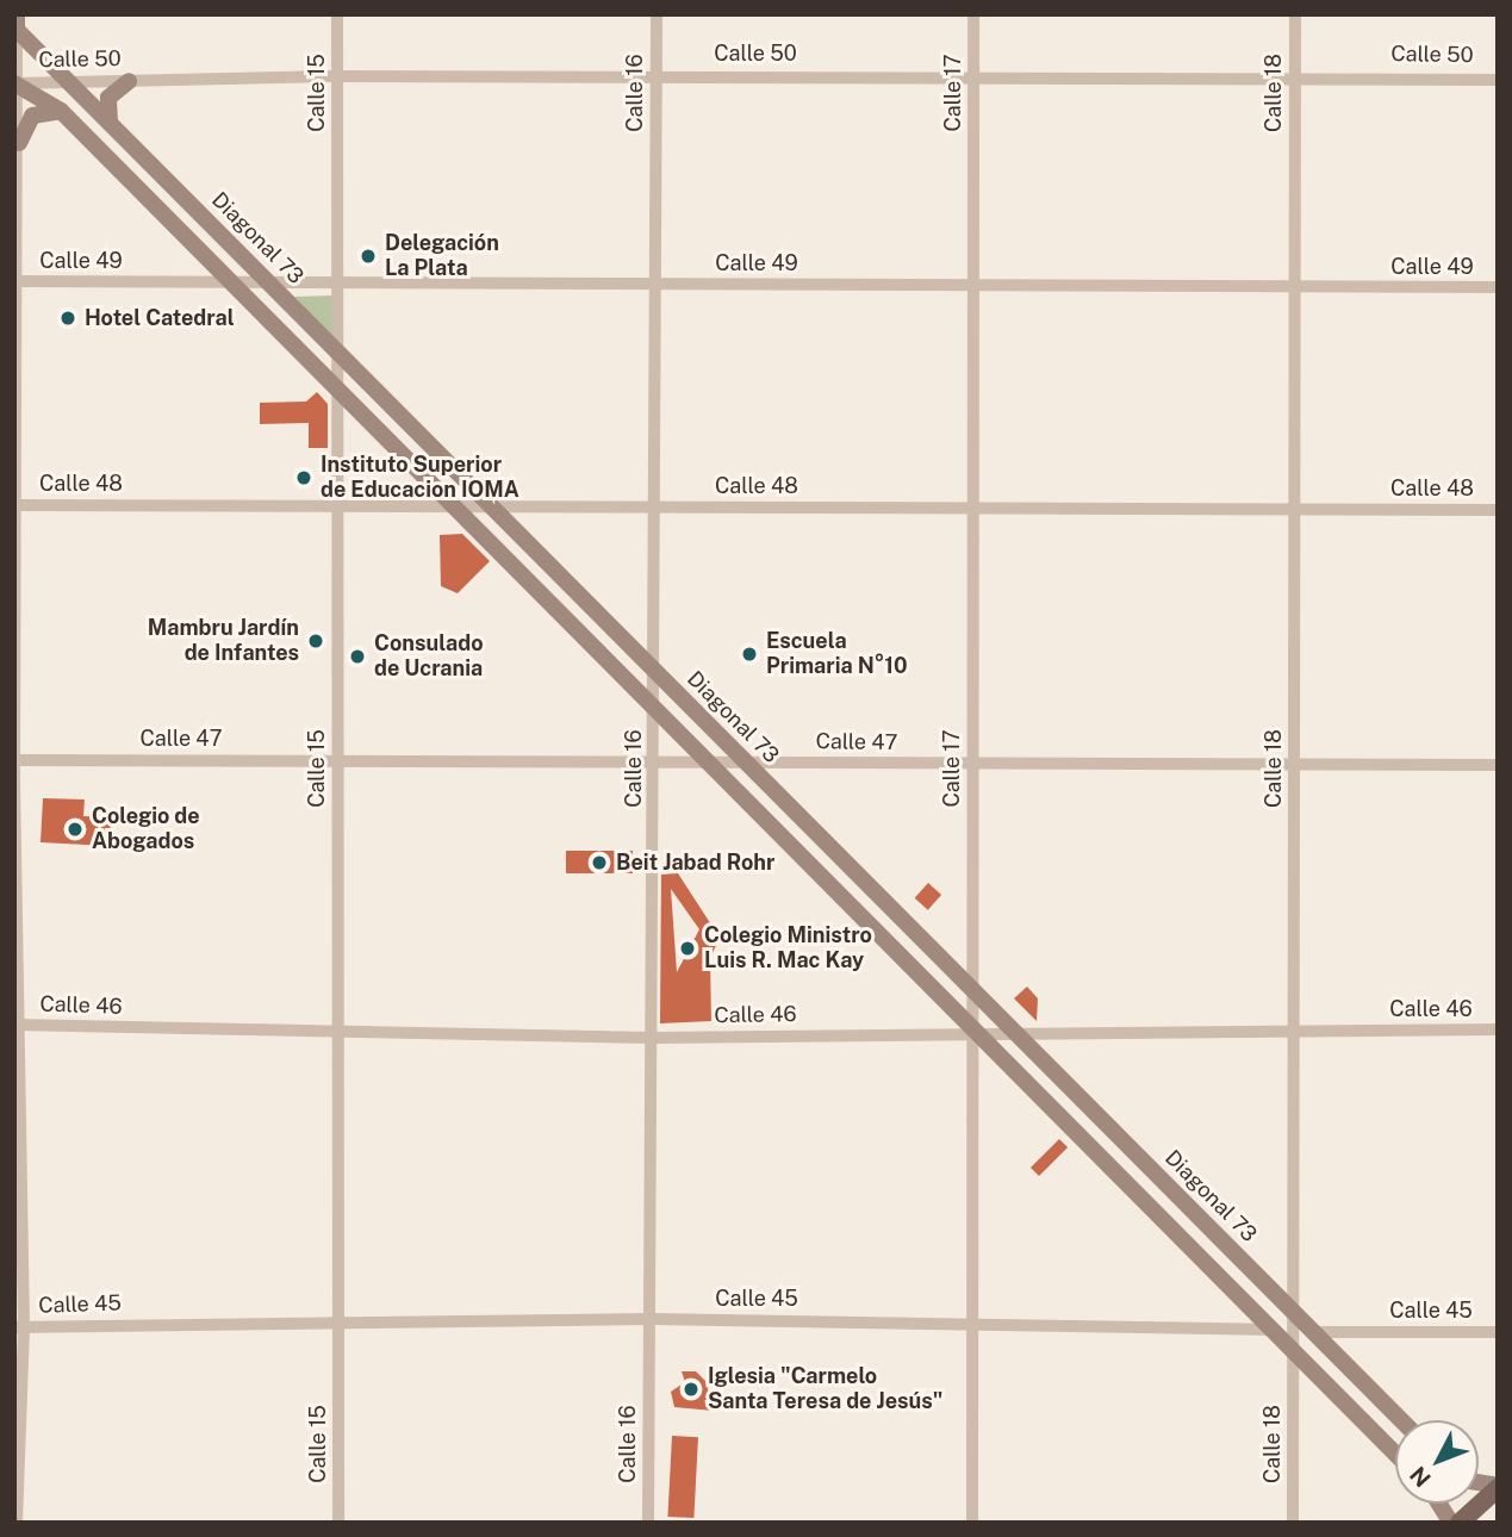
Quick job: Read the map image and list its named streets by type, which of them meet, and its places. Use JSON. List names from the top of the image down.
{
  "streets": {
    "main road": ["Diagonal 73"],
    "street": [
      "Calle 50",
      "Calle 15",
      "Calle 16",
      "Calle 17",
      "Calle 18",
      "Calle 49",
      "Calle 48",
      "Calle 47",
      "Calle 46",
      "Calle 45"
    ]
  },
  "crossings": [
    ["Calle 50", "Calle 15"],
    ["Calle 50", "Calle 16"],
    ["Calle 50", "Calle 17"],
    ["Calle 50", "Calle 18"],
    ["Calle 50", "Diagonal 73"],
    ["Calle 15", "Diagonal 73"],
    ["Calle 15", "Calle 49"],
    ["Calle 15", "Calle 48"],
    ["Calle 15", "Calle 47"],
    ["Calle 15", "Calle 46"],
    ["Calle 15", "Calle 45"],
    ["Calle 16", "Diagonal 73"],
    ["Calle 16", "Calle 49"],
    ["Calle 16", "Calle 48"],
    ["Calle 16", "Calle 47"],
    ["Calle 16", "Calle 46"],
    ["Calle 16", "Calle 45"],
    ["Calle 17", "Diagonal 73"],
    ["Calle 17", "Calle 49"],
    ["Calle 17", "Calle 48"],
    ["Calle 17", "Calle 47"],
    ["Calle 17", "Calle 46"],
    ["Calle 17", "Calle 45"],
    ["Calle 18", "Diagonal 73"],
    ["Calle 18", "Calle 49"],
    ["Calle 18", "Calle 48"],
    ["Calle 18", "Calle 47"],
    ["Calle 18", "Calle 46"],
    ["Calle 18", "Calle 45"],
    ["Diagonal 73", "Calle 49"],
    ["Diagonal 73", "Calle 48"],
    ["Diagonal 73", "Calle 47"],
    ["Diagonal 73", "Calle 46"],
    ["Diagonal 73", "Calle 45"]
  ],
  "places": [
    "Delegación La Plata",
    "Hotel Catedral",
    "Instituto Superior de Educacion IOMA",
    "Mambru Jardín de Infantes",
    "Escuela Primaria N°10",
    "Consulado de Ucrania",
    "Colegio de Abogados",
    "Beit Jabad Rohr",
    "Colegio Ministro Luis R. Mac Kay",
    "Iglesia \"Carmelo Santa Teresa de Jesús\""
  ],
  "north": "bottom left"
}
